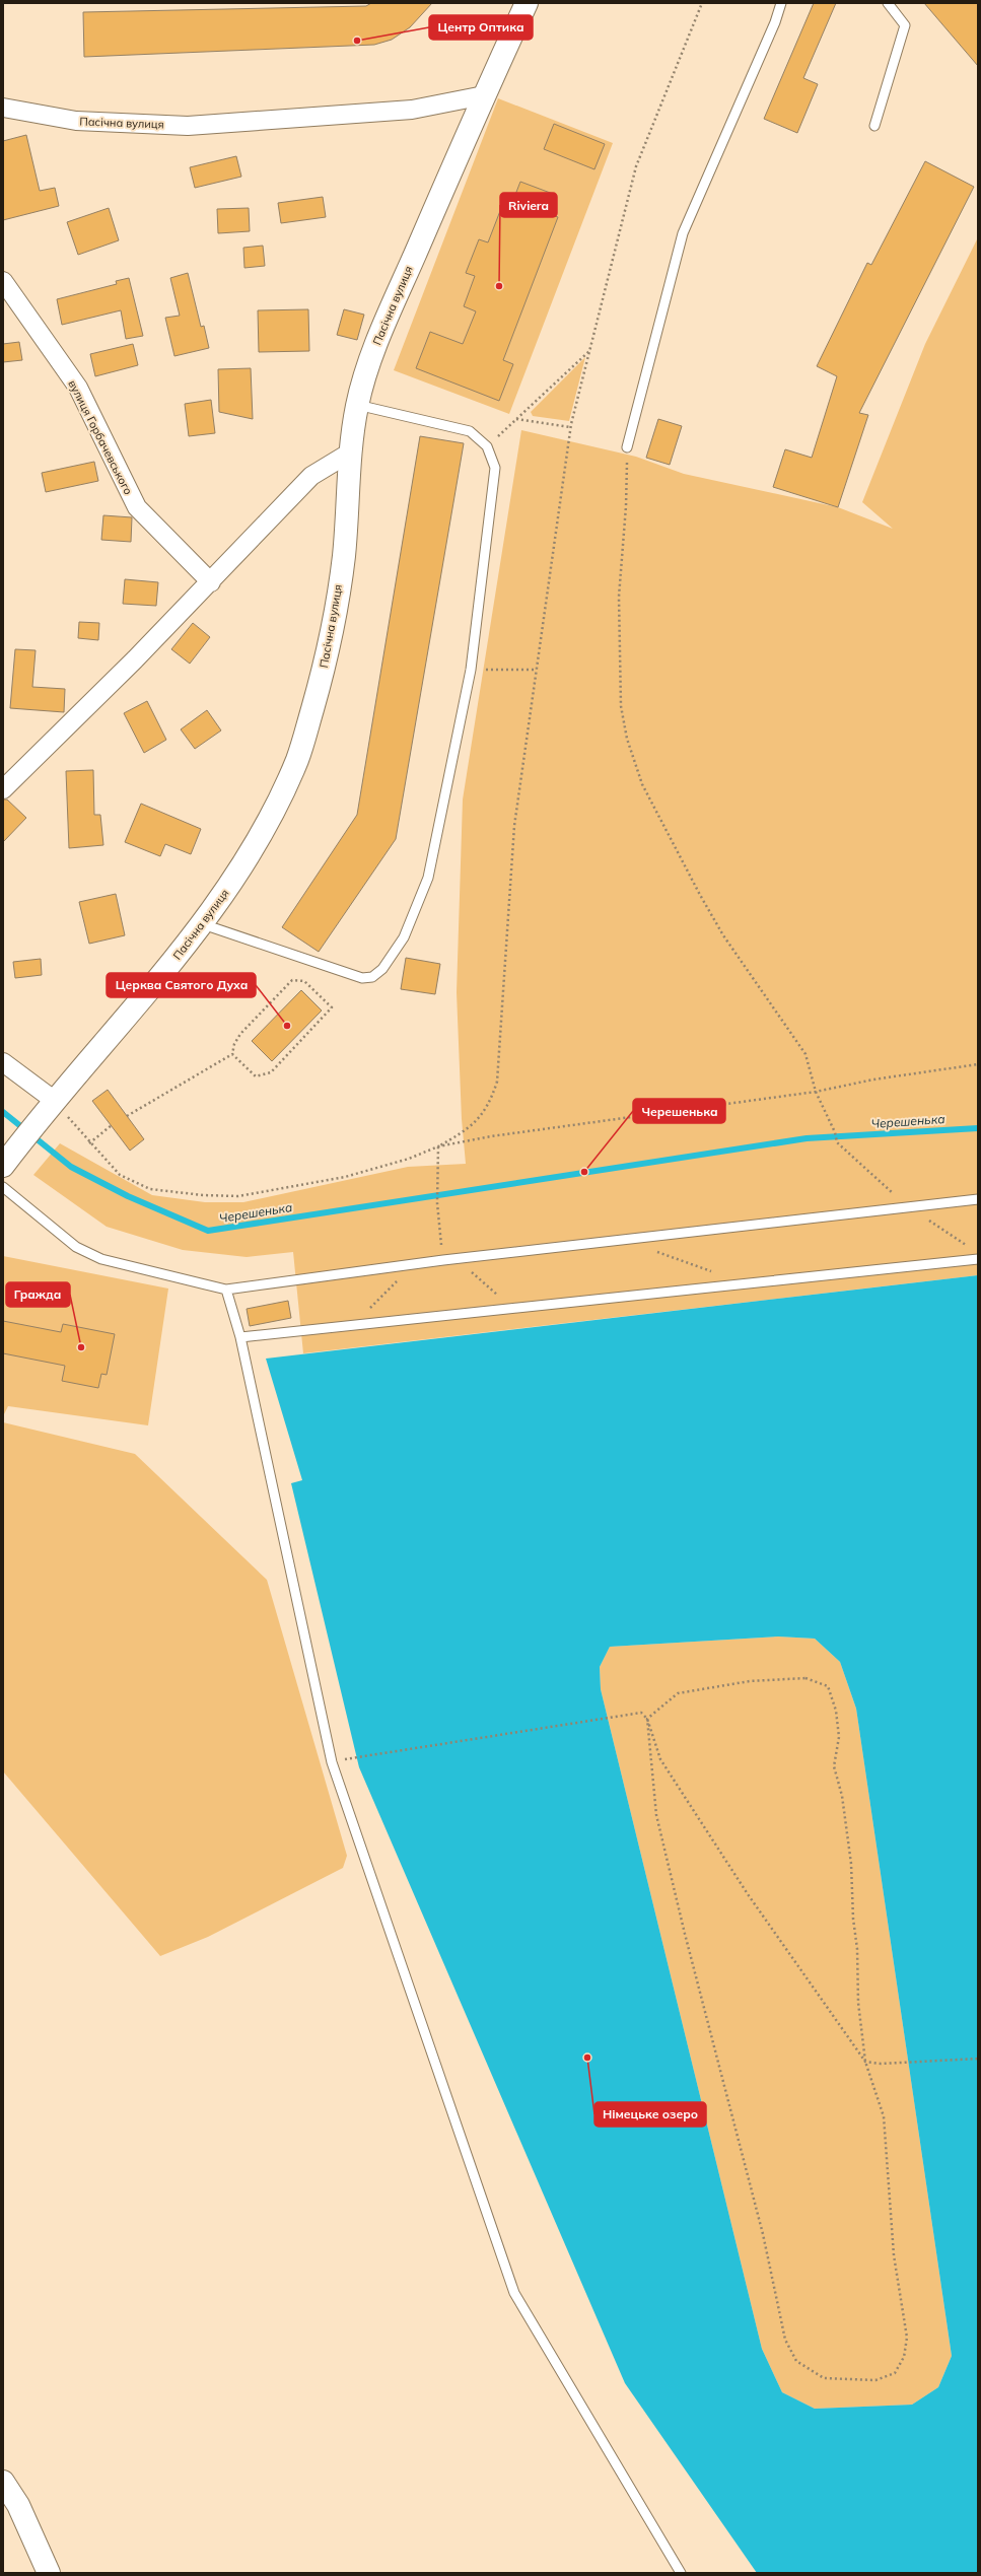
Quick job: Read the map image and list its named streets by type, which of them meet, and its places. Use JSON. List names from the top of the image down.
{
  "streets": {
    "street": ["Пасічна вулиця", "вулиця Горбачевського"]
  },
  "water": ["Черешенька"],
  "places": [
    "Центр Оптика",
    "Riviera",
    "Церква Святого Духа",
    "Черешенька",
    "Гражда",
    "Німецьке озеро"
  ]
}
